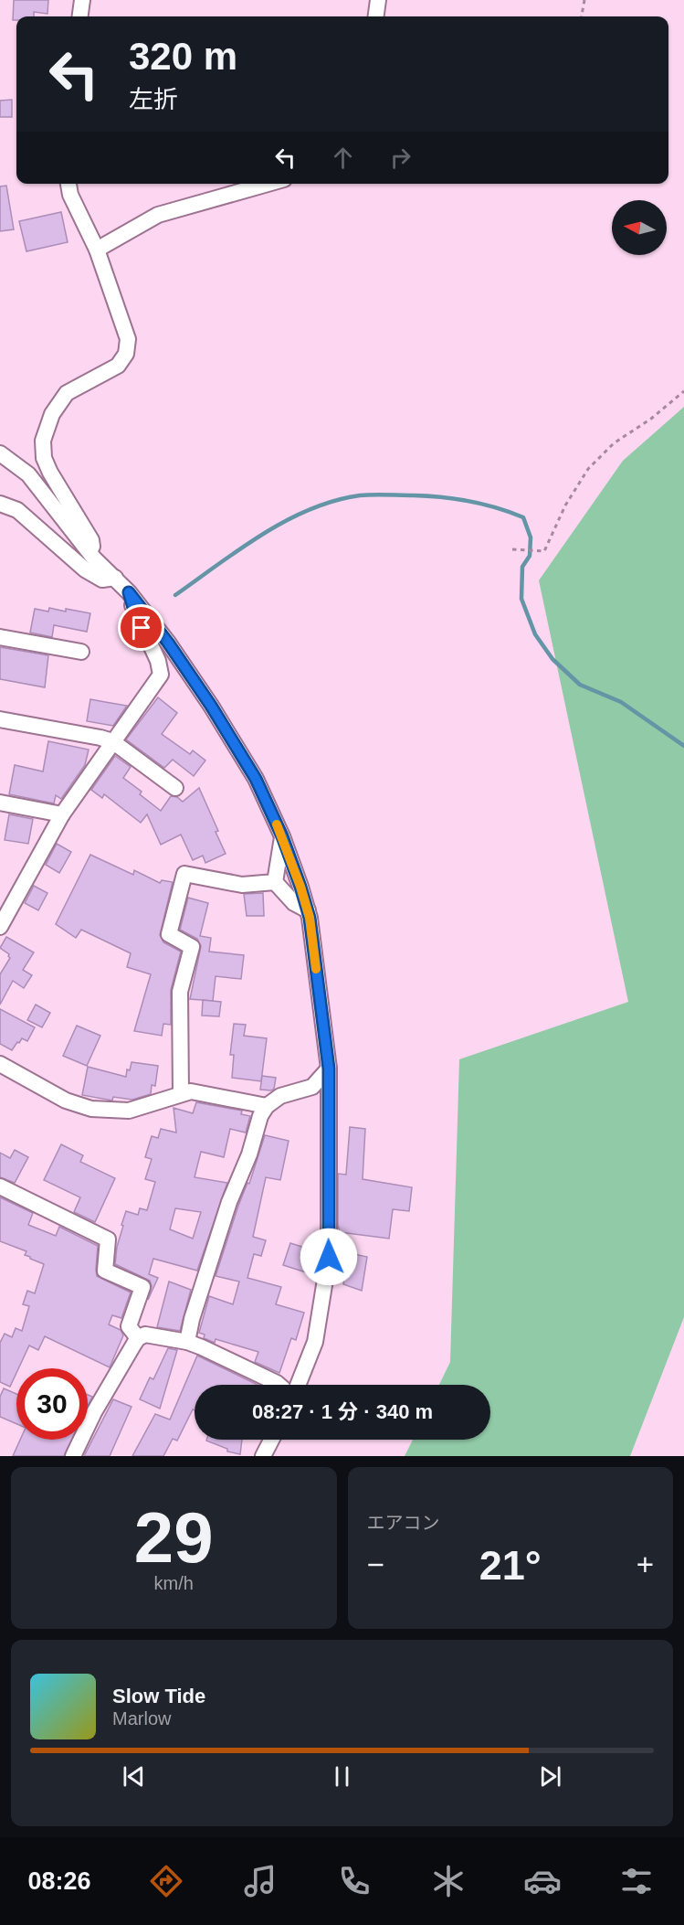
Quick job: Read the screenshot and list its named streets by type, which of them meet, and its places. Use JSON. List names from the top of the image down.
{
  "north": "left",
  "page": {
    "turn": ["320 m", "左折"],
    "limit": "30",
    "trip": "08:27 · 1 分 · 340 m",
    "tile": [
      ["29", "km/h"],
      "エアコン"
    ],
    "heat": ["−", "21°", "+"],
    "song": ["Slow Tide", "Marlow"],
    "tabs": "08:26"
  }
}
